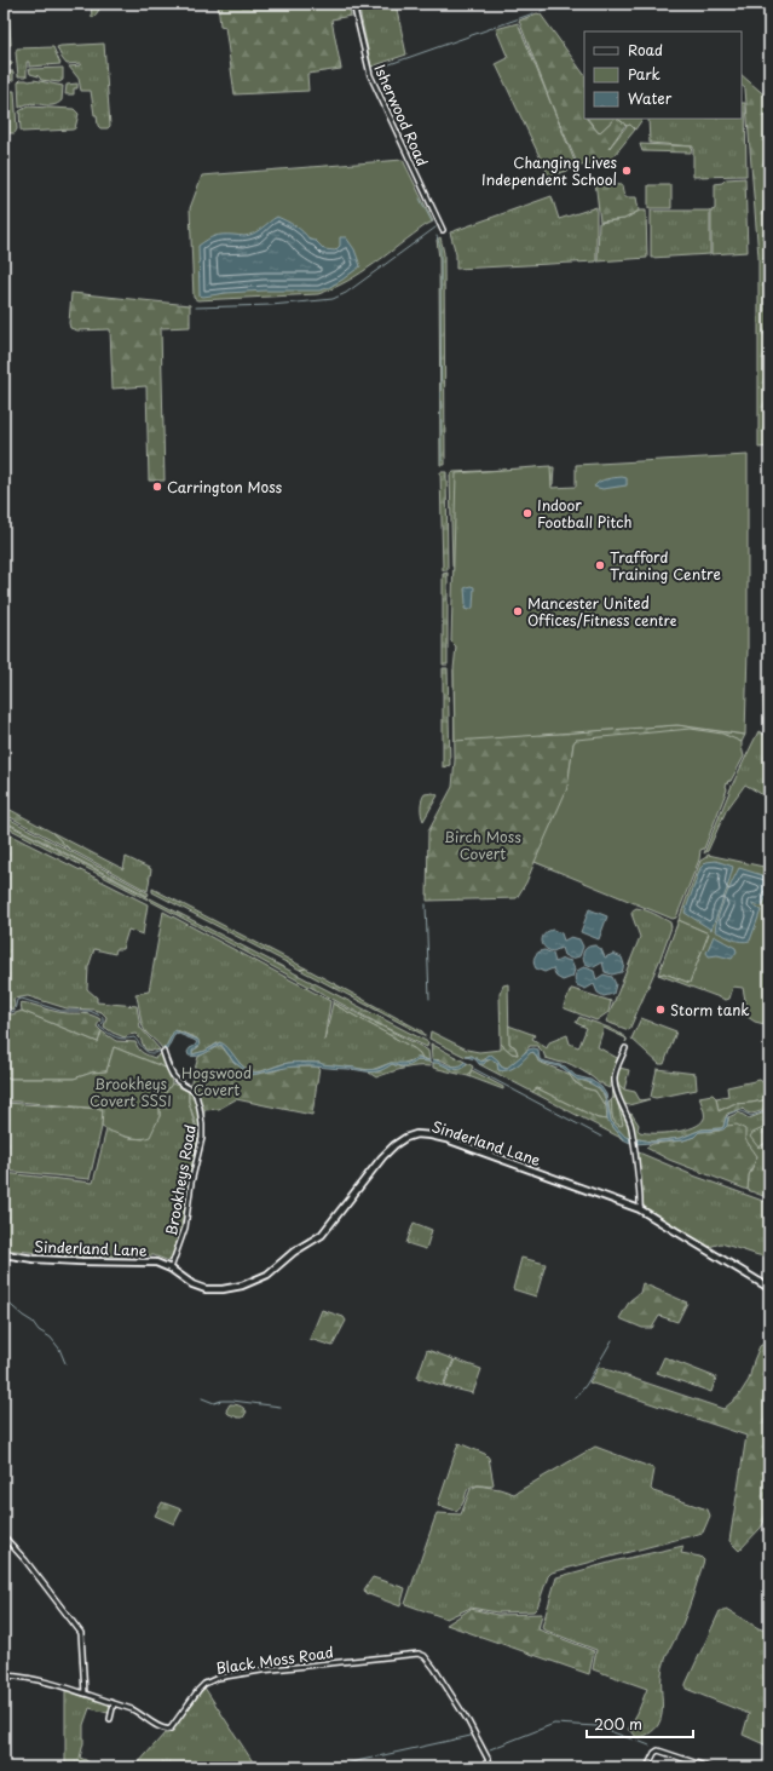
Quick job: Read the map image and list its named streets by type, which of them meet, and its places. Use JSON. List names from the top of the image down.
{
  "streets": {
    "street": [
      "Isherwood Road",
      "Sinderland Lane",
      "Brookheys Road",
      "Black Moss Road"
    ]
  },
  "crossings": [
    ["Sinderland Lane", "Brookheys Road"]
  ],
  "parks": ["Birch Moss Covert", "Hogswood Covert", "Brookheys Covert SSSI"],
  "places": [
    "Changing Lives Independent School",
    "Carrington Moss",
    "Indoor Football Pitch",
    "Trafford Training Centre",
    "Mancester United Offices/Fitness centre",
    "Storm tank"
  ],
  "legend": ["Road", "Park", "Water"],
  "scale_bar": "200 m"
}
